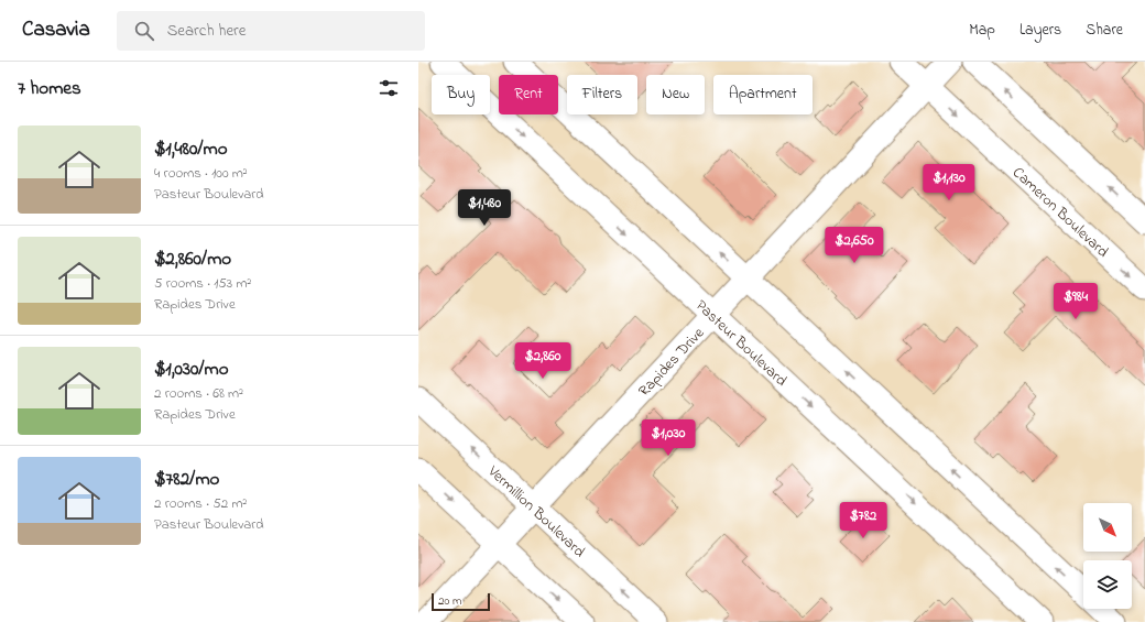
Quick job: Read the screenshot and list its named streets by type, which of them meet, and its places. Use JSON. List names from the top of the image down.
{
  "streets": {
    "street": [
      "Cameron Boulevard",
      "Pasteur Boulevard",
      "Rapides Drive",
      "Vermillion Boulevard"
    ]
  },
  "crossings": [
    ["Cameron Boulevard", "Rapides Drive"],
    ["Pasteur Boulevard", "Rapides Drive"],
    ["Rapides Drive", "Vermillion Boulevard"]
  ],
  "scale_bar": "20 m",
  "north": "bottom right",
  "page": {
    "header": "Casavia",
    "search": "Search here",
    "nav": ["Map", "Layers", "Share"],
    "heading": "7 homes",
    "chip": [
      "Buy",
      "Rent",
      "Filters",
      "New",
      "Apartment"
    ],
    "list": [
      {
        "name": "$1,480/mo",
        "note": "4 rooms · 100 m² · Pasteur Boulevard"
      },
      {
        "name": "$2,860/mo",
        "note": "5 rooms · 153 m² · Rapides Drive"
      },
      {
        "name": "$1,030/mo",
        "note": "2 rooms · 68 m² · Rapides Drive"
      },
      {
        "name": "$782/mo",
        "note": "2 rooms · 52 m² · Pasteur Boulevard"
      }
    ],
    "price": [
      "$1,130",
      "$1,480",
      "$2,650",
      "$984",
      "$2,860",
      "$1,030",
      "$782"
    ],
    "scale": "20 m"
  }
}
